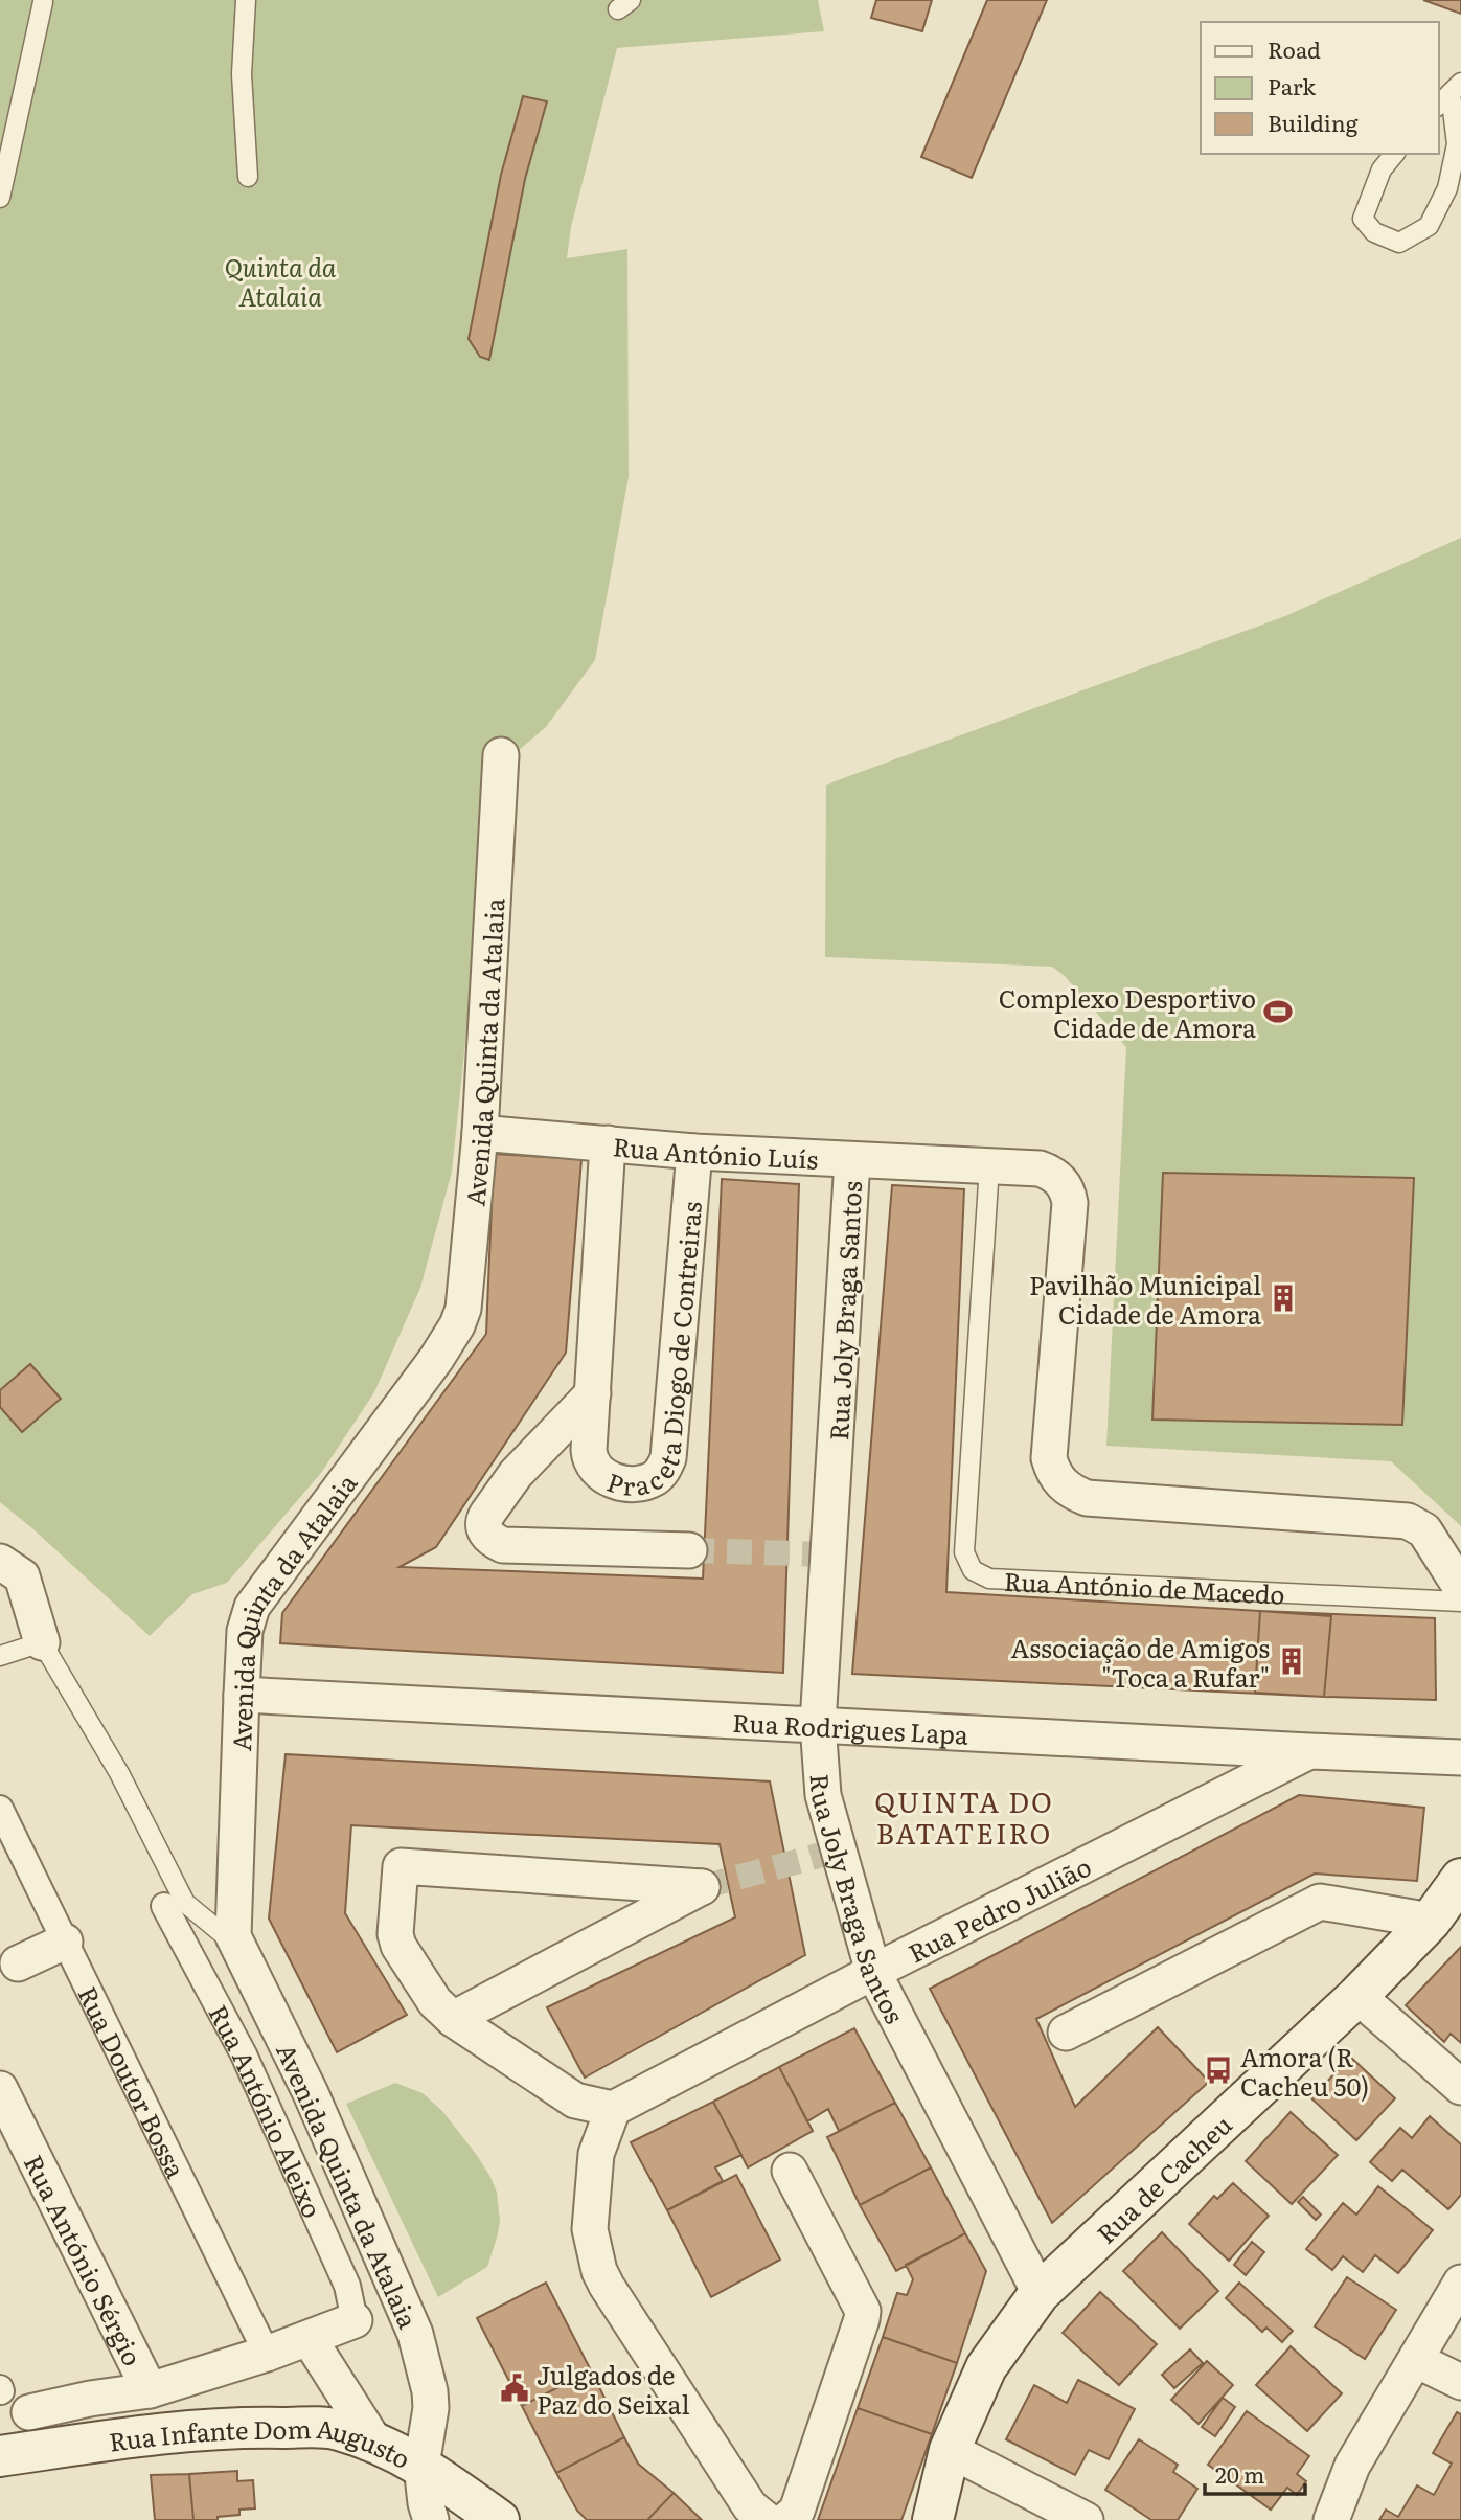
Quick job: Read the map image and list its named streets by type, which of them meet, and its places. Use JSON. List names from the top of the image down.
{
  "streets": {
    "main road": ["Rua de Cacheu", "Rua Infante Dom Augusto"],
    "street": [
      "Avenida Quinta da Atalaia",
      "Rua António Luís",
      "Rua Joly Braga Santos",
      "Praceta Diogo de Contreiras",
      "Rua Rodrigues Lapa",
      "Rua Pedro Julião",
      "Rua Doutor Bossa",
      "Rua António Aleixo",
      "Rua António Sérgio"
    ],
    "lane": ["Rua António de Macedo"]
  },
  "crossings": [
    ["Avenida Quinta da Atalaia", "Rua António Luís"],
    ["Avenida Quinta da Atalaia", "Rua Rodrigues Lapa"],
    ["Avenida Quinta da Atalaia", "Rua Infante Dom Augusto"],
    ["Rua António Luís", "Rua Joly Braga Santos"],
    ["Rua António Luís", "Praceta Diogo de Contreiras"],
    ["Rua António Luís", "Rua António de Macedo"],
    ["Rua Joly Braga Santos", "Rua Rodrigues Lapa"],
    ["Rua Joly Braga Santos", "Rua Pedro Julião"],
    ["Rua Joly Braga Santos", "Rua de Cacheu"],
    ["Rua Rodrigues Lapa", "Rua Pedro Julião"]
  ],
  "districts": ["QUINTA DO BATATEIRO"],
  "parks": ["Quinta da Atalaia"],
  "places": {
    "sports": ["Complexo Desportivo Cidade de Amora"],
    "building": ["Pavilhão Municipal Cidade de Amora", "Associação de Amigos \"Toca a Rufar\""],
    "bus stop": ["Amora (R Cacheu 50)"],
    "public building": ["Julgados de Paz do Seixal"]
  },
  "legend": ["Road", "Park", "Building"],
  "scale_bar": "20 m"
}
